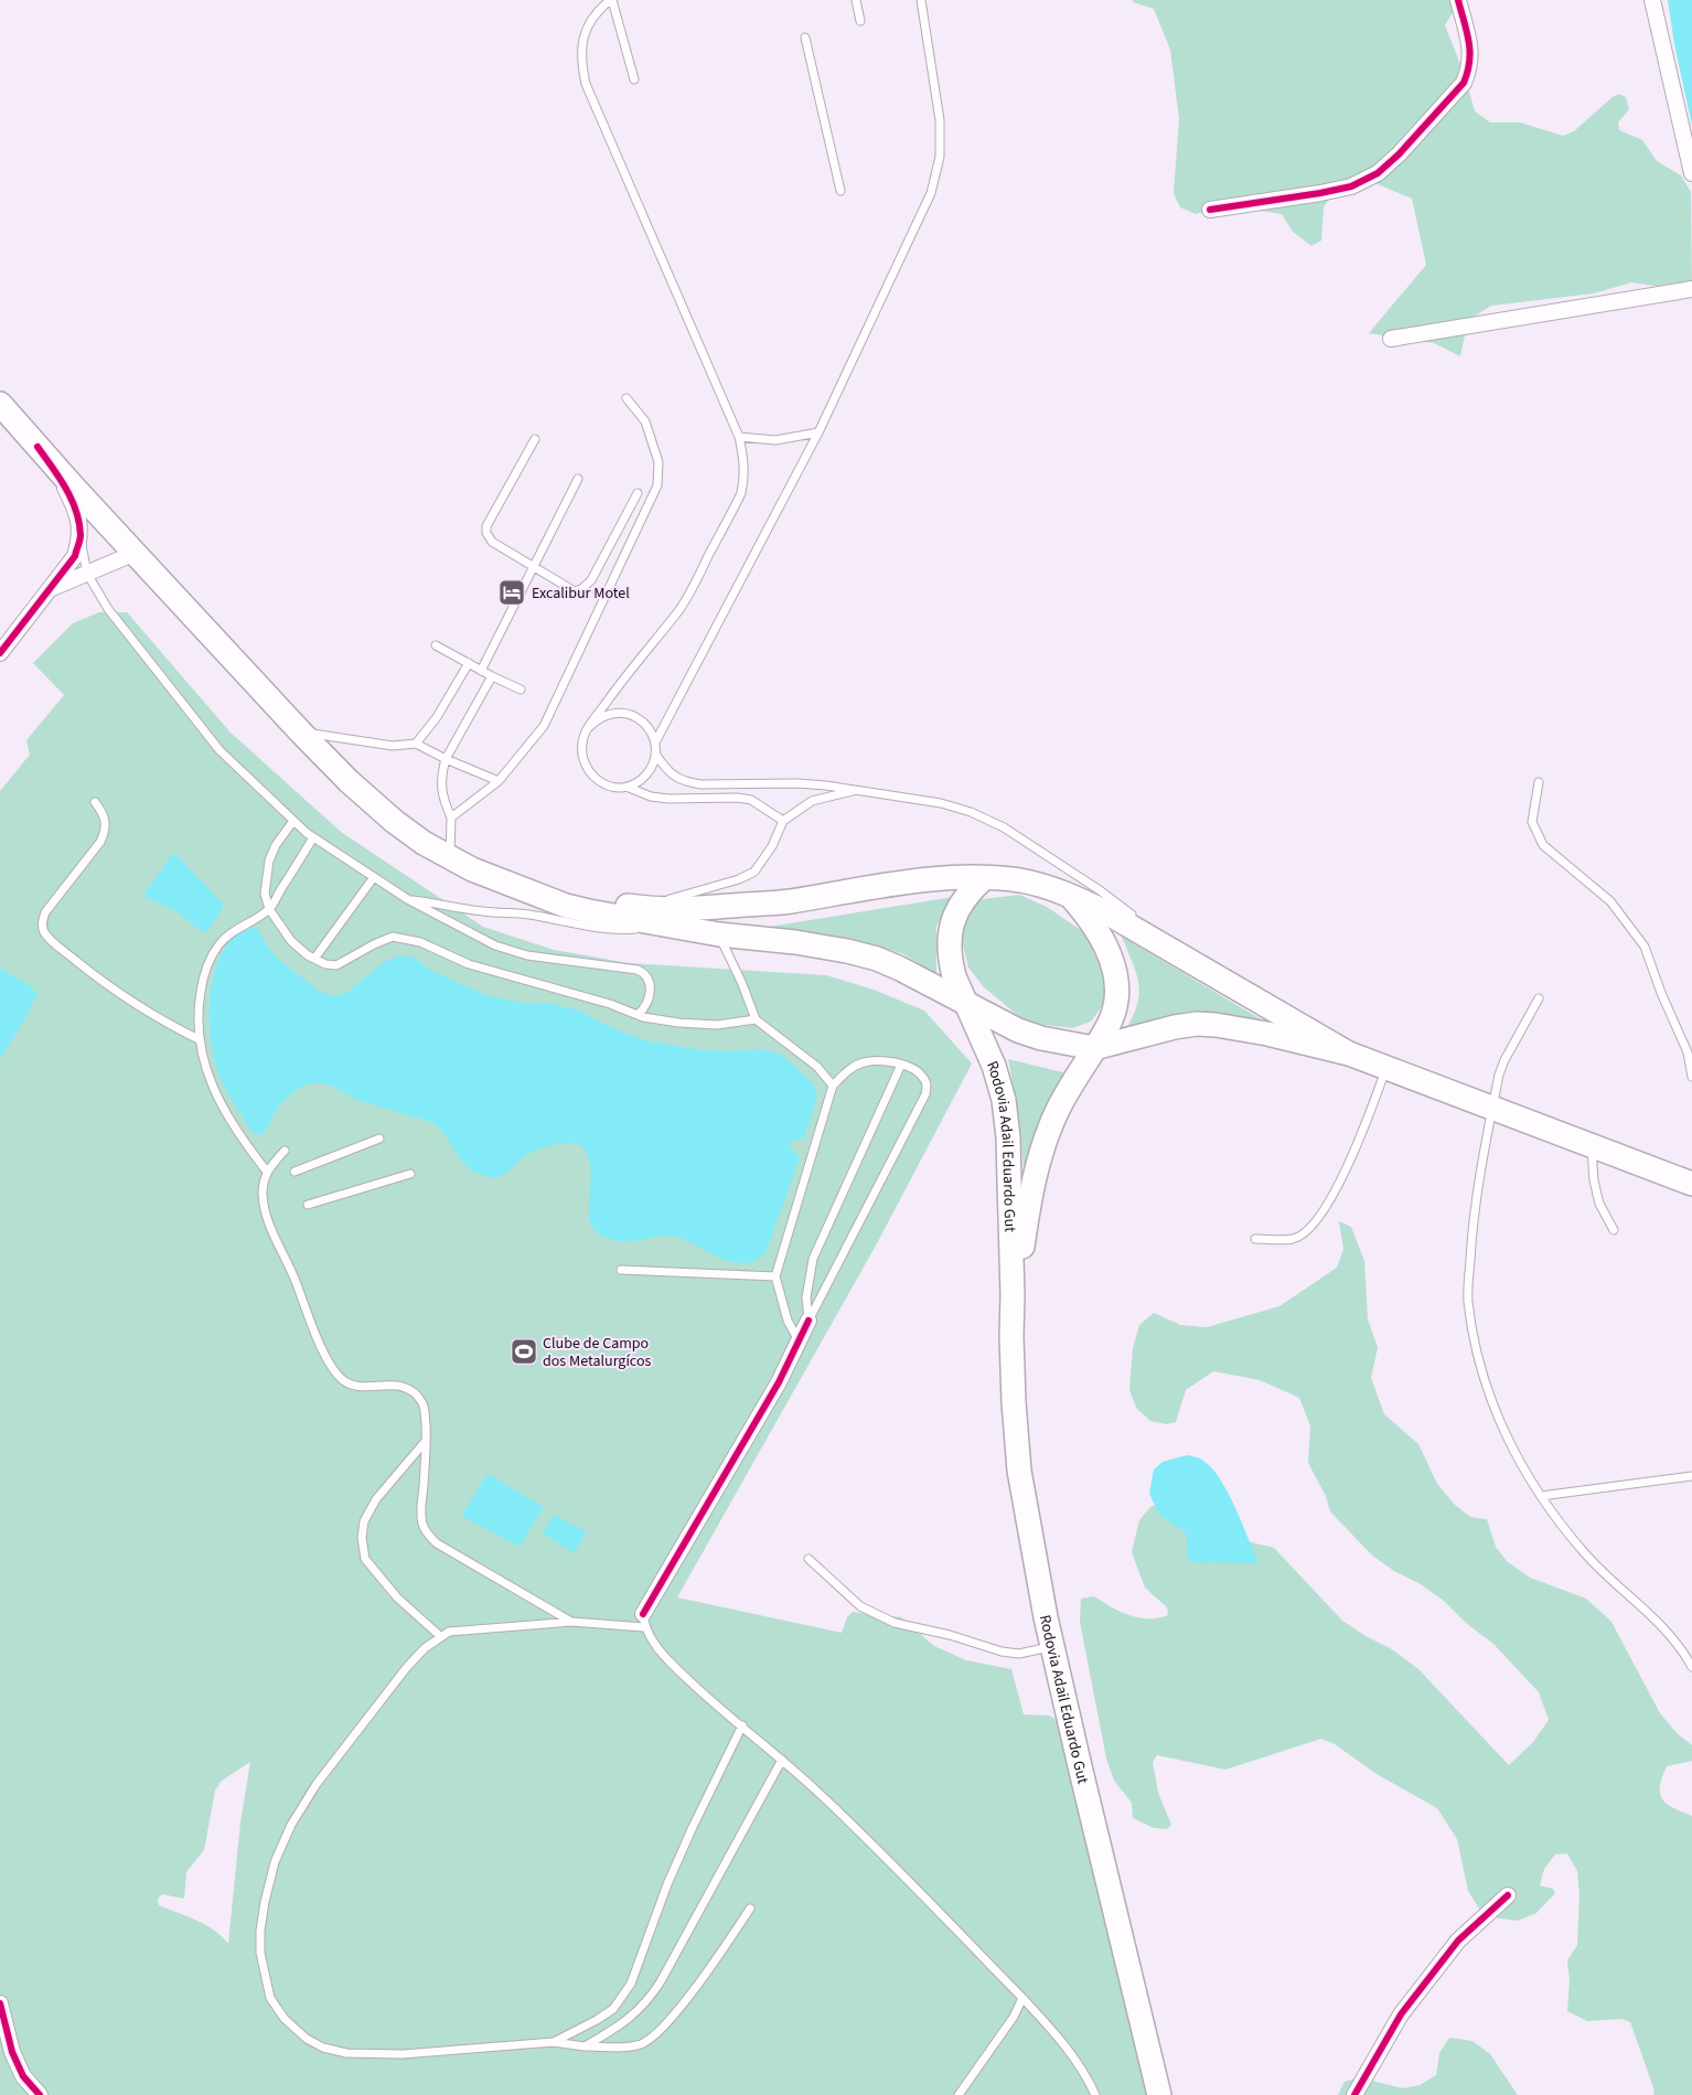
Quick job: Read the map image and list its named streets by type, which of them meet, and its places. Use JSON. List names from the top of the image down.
{
  "streets": {
    "main road": ["Rodovia Adail Eduardo Gut"]
  },
  "places": {
    "hotel": ["Excalibur Motel"],
    "sports": ["Clube de Campo dos Metalurgícos"]
  }
}
